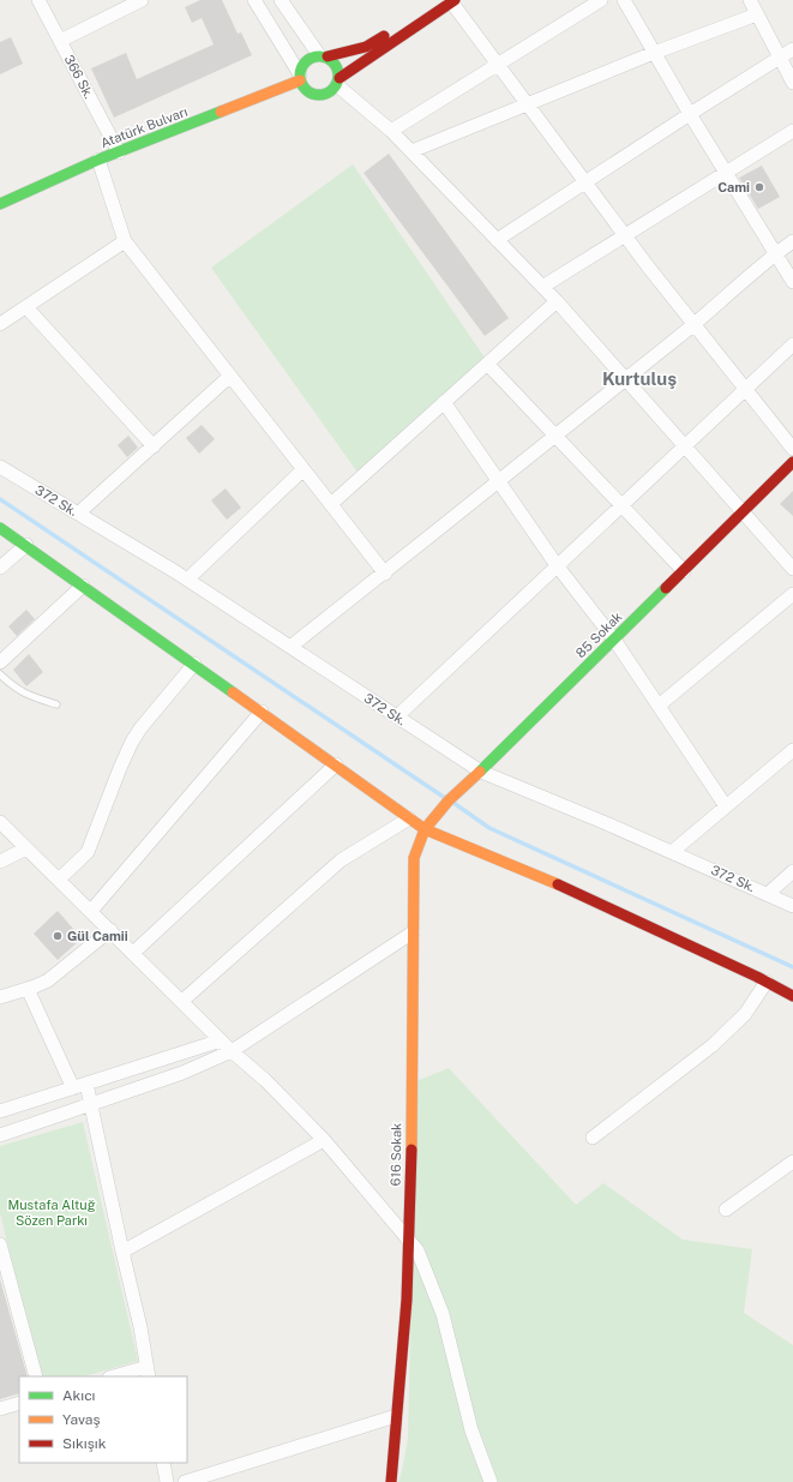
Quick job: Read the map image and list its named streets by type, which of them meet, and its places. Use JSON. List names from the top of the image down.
{
  "streets": {
    "street": [
      "366 Sk.",
      "Atatürk Bulvarı",
      "372 Sk.",
      "85 Sokak",
      "616 Sokak"
    ]
  },
  "crossings": [
    ["366 Sk.", "Atatürk Bulvarı"],
    ["372 Sk.", "85 Sokak"],
    ["85 Sokak", "616 Sokak"]
  ],
  "districts": ["Kurtuluş"],
  "parks": ["Mustafa Altuğ Sözen Parkı"],
  "places": ["Cami", "Gül Camii"],
  "legend": ["Akıcı", "Yavaş", "Sıkışık"]
}
